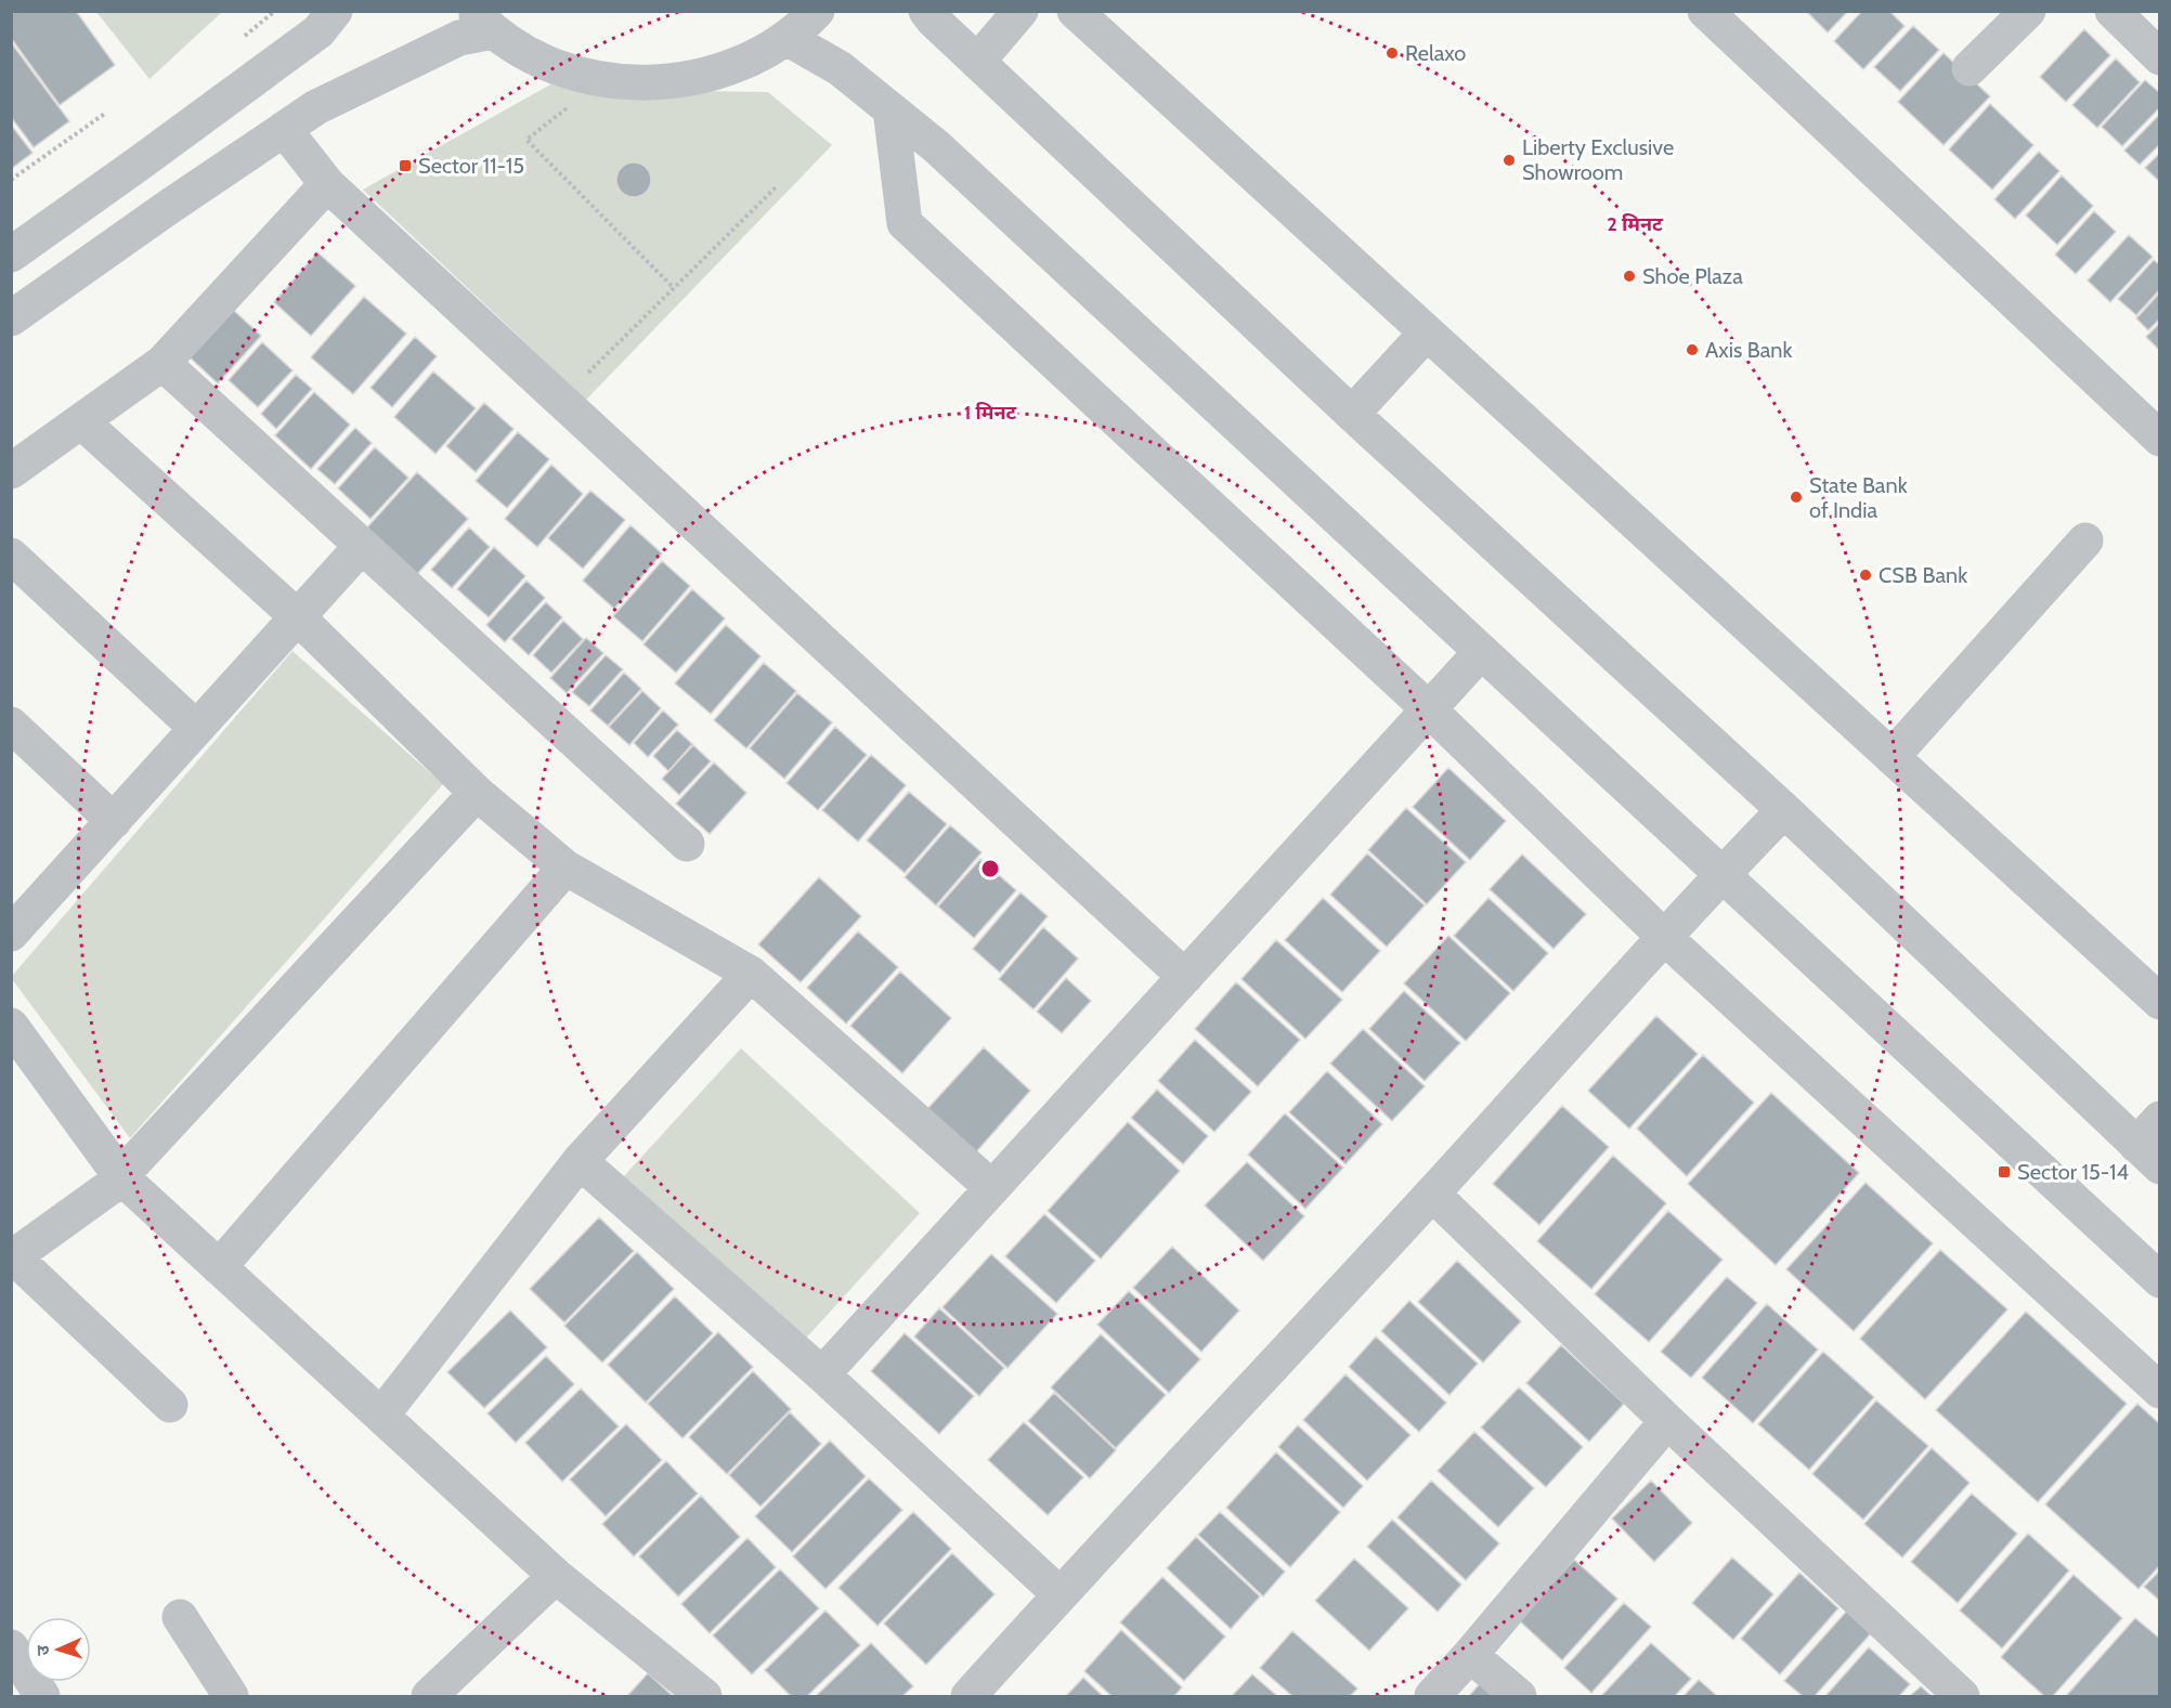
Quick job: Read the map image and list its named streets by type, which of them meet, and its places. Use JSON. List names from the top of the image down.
{
  "places": {
    "other": [
      "Relaxo",
      "Liberty Exclusive Showroom",
      "Shoe Plaza",
      "Axis Bank",
      "State Bank of India",
      "CSB Bank"
    ],
    "transit": ["Sector 11-15", "Sector 15-14"]
  },
  "north": "left",
  "rings": ["2 मिनट", "1 मिनट"]
}
